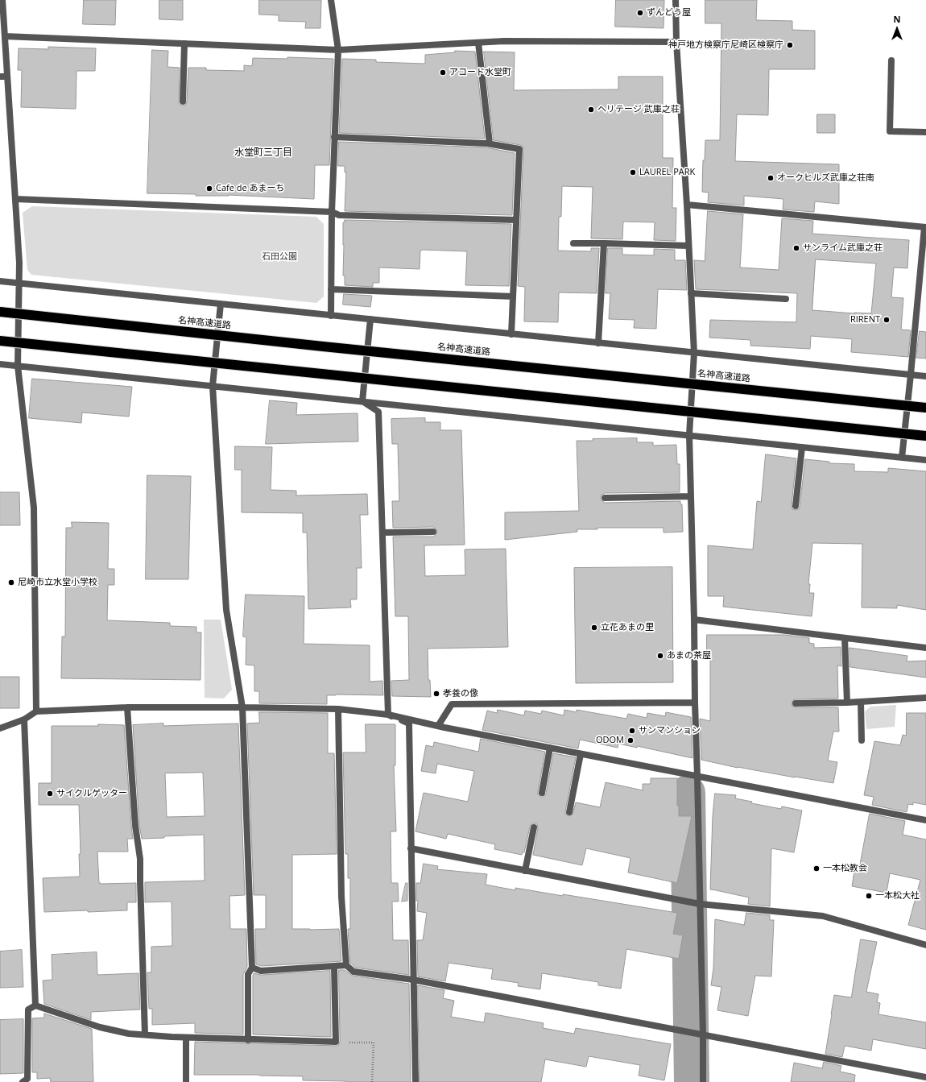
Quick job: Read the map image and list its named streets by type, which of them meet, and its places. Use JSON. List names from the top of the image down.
{
  "streets": {
    "highway": ["名神高速道路"]
  },
  "districts": ["水堂町三丁目"],
  "parks": ["石田公園"],
  "places": [
    "ずんどう屋",
    "神戸地方検察庁尼崎区検察庁",
    "アコード水堂町",
    "ヘリテージ 武庫之荘",
    "LAUREL PARK",
    "オークヒルズ武庫之荘南",
    "Cafe de あまーち",
    "サンライム武庫之荘",
    "RIRENT",
    "尼崎市立水堂小学校",
    "立花あまの里",
    "あまの茶屋",
    "孝養の像",
    "サンマンション",
    "ODOM",
    "サイクルゲッター",
    "一本松教会",
    "一本松大社"
  ],
  "north": "top"
}
